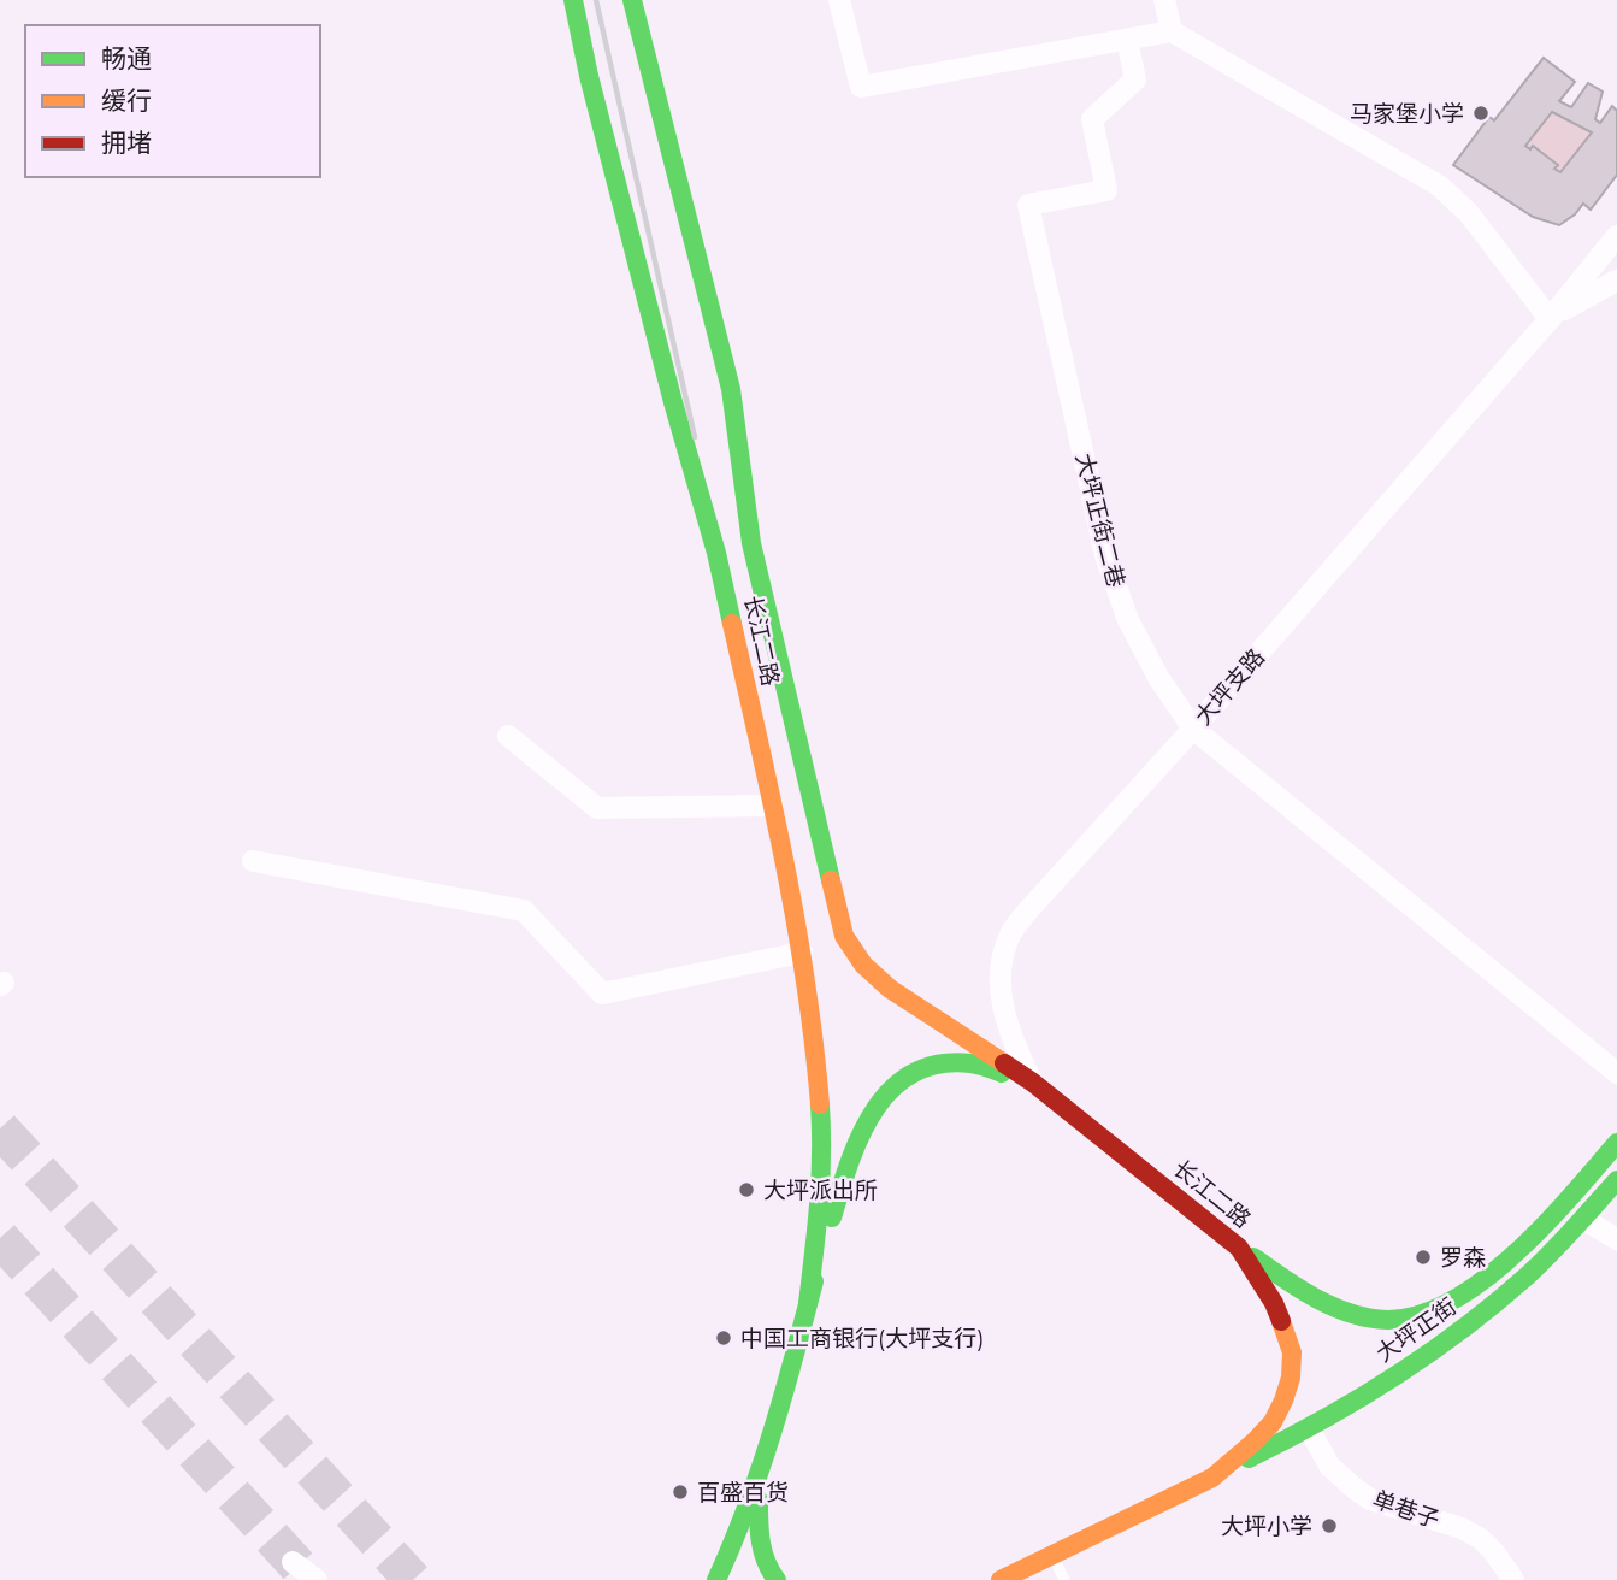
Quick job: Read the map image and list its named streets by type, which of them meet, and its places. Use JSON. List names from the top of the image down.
{
  "streets": {
    "main road": ["长江二路", "大坪正街"],
    "street": ["大坪正街二巷", "大坪支路", "单巷子"]
  },
  "crossings": [
    ["大坪正街二巷", "大坪支路"],
    ["长江二路", "大坪支路"],
    ["长江二路", "大坪正街"],
    ["大坪正街", "单巷子"]
  ],
  "places": [
    "马家堡小学",
    "大坪派出所",
    "罗森",
    "中国工商银行(大坪支行)",
    "百盛百货",
    "大坪小学"
  ],
  "legend": ["畅通", "缓行", "拥堵"]
}
